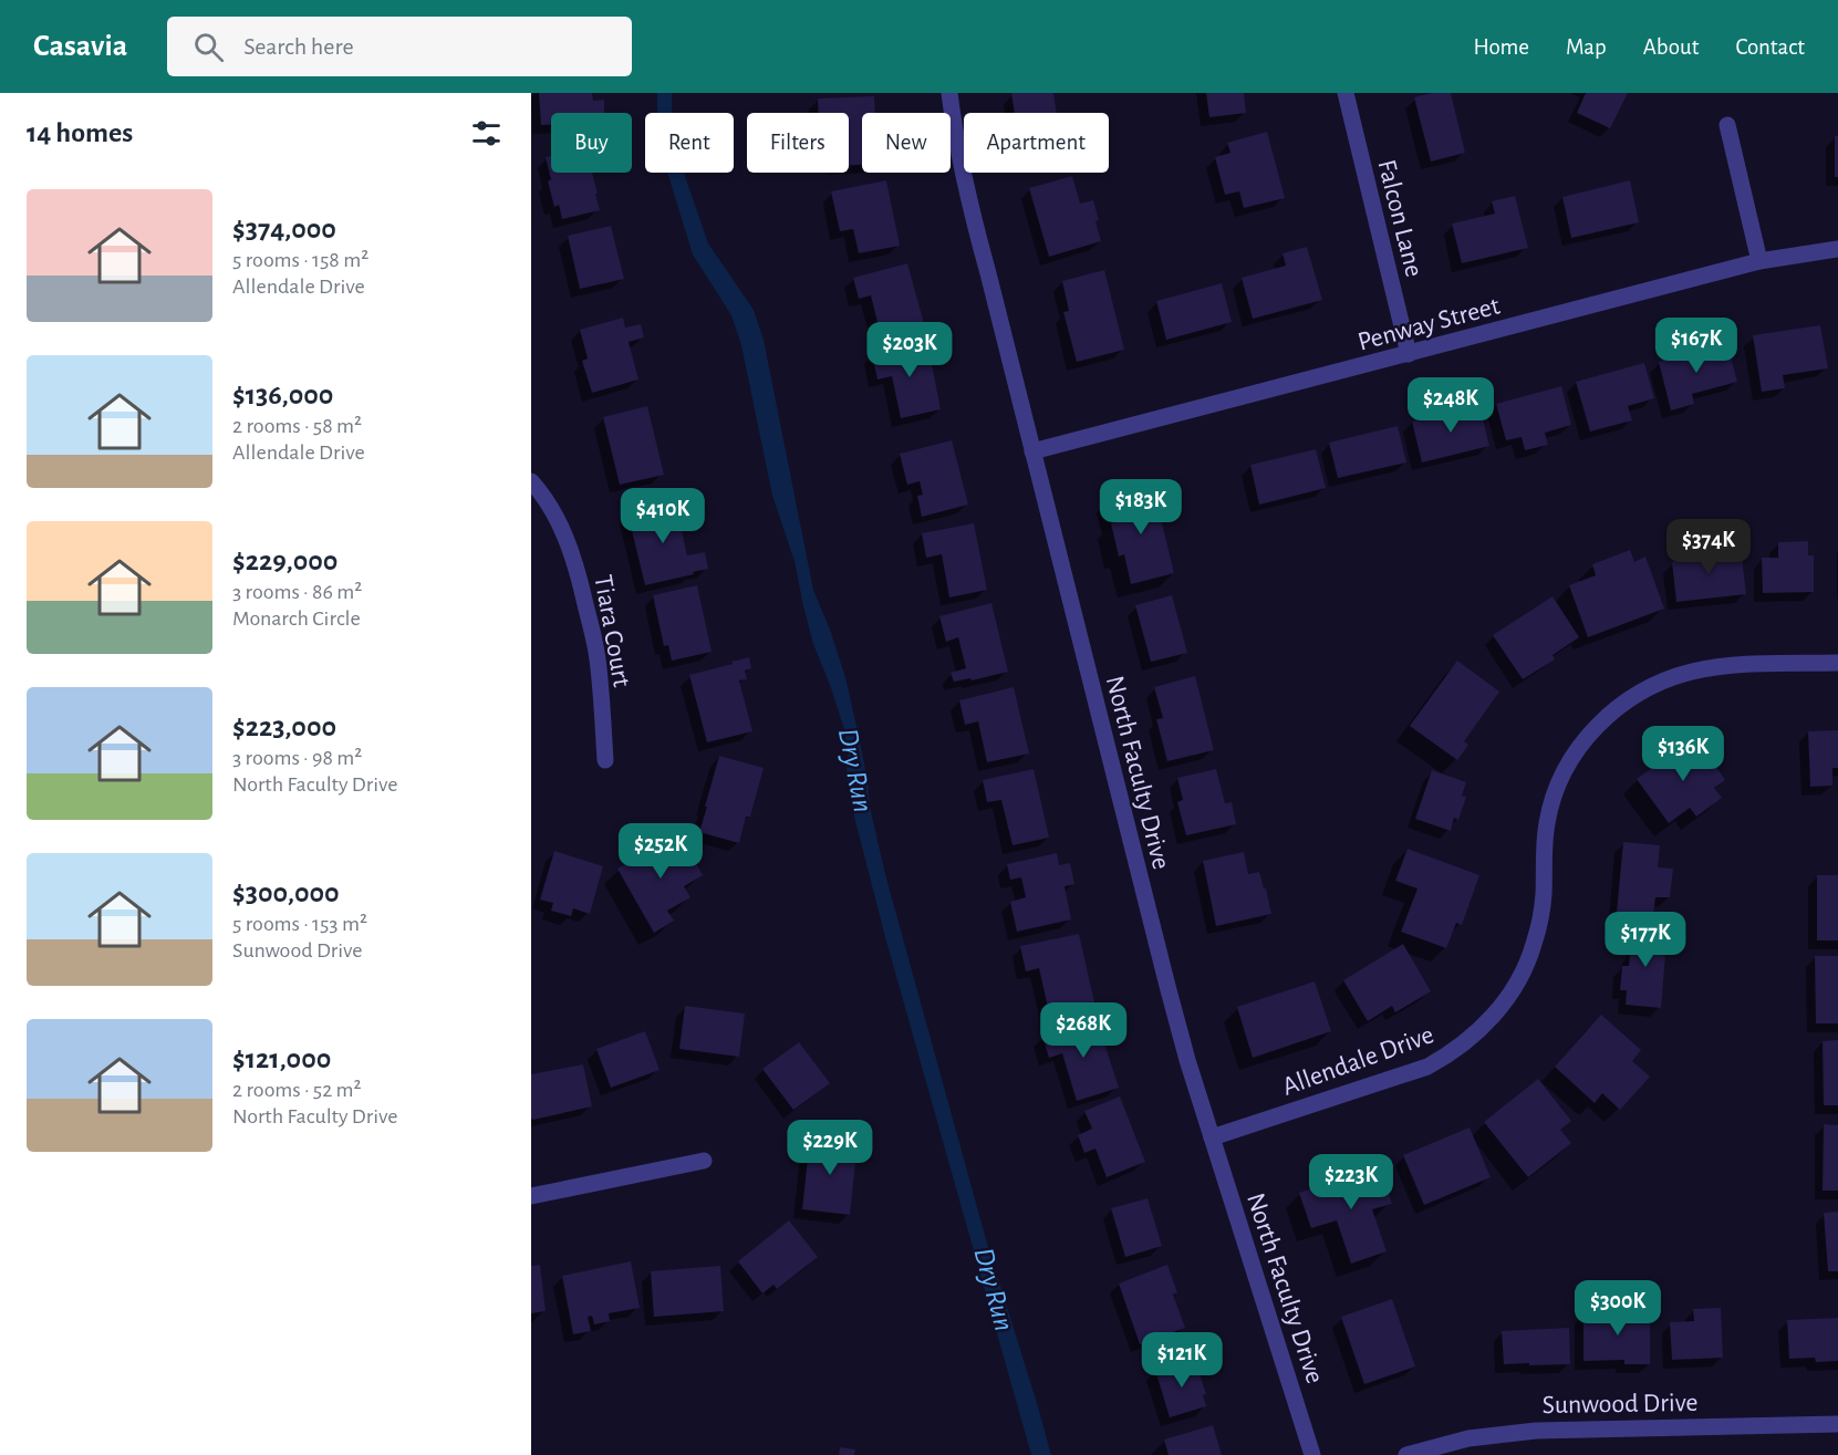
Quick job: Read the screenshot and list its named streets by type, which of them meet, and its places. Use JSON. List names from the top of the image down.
{
  "streets": {
    "street": [
      "Falcon Lane",
      "Penway Street",
      "Tiara Court",
      "North Faculty Drive",
      "Allendale Drive",
      "Sunwood Drive"
    ]
  },
  "crossings": [
    ["Falcon Lane", "Penway Street"],
    ["Penway Street", "North Faculty Drive"],
    ["North Faculty Drive", "Allendale Drive"]
  ],
  "water": ["Dry Run"],
  "page": {
    "header": "Casavia",
    "search": "Search here",
    "nav": [
      "Home",
      "Map",
      "About",
      "Contact"
    ],
    "heading": "14 homes",
    "chip": [
      "Buy",
      "Rent",
      "Filters",
      "New",
      "Apartment"
    ],
    "list": [
      {
        "name": "$374,000",
        "note": "5 rooms · 158 m² · Allendale Drive"
      },
      {
        "name": "$136,000",
        "note": "2 rooms · 58 m² · Allendale Drive"
      },
      {
        "name": "$229,000",
        "note": "3 rooms · 86 m² · Monarch Circle"
      },
      {
        "name": "$223,000",
        "note": "3 rooms · 98 m² · North Faculty Drive"
      },
      {
        "name": "$300,000",
        "note": "5 rooms · 153 m² · Sunwood Drive"
      },
      {
        "name": "$121,000",
        "note": "2 rooms · 52 m² · North Faculty Drive"
      }
    ],
    "price": [
      "$167K",
      "$203K",
      "$248K",
      "$183K",
      "$410K",
      "$374K",
      "$136K",
      "$252K",
      "$177K",
      "$268K",
      "$229K",
      "$223K",
      "$300K",
      "$121K"
    ]
  }
}
